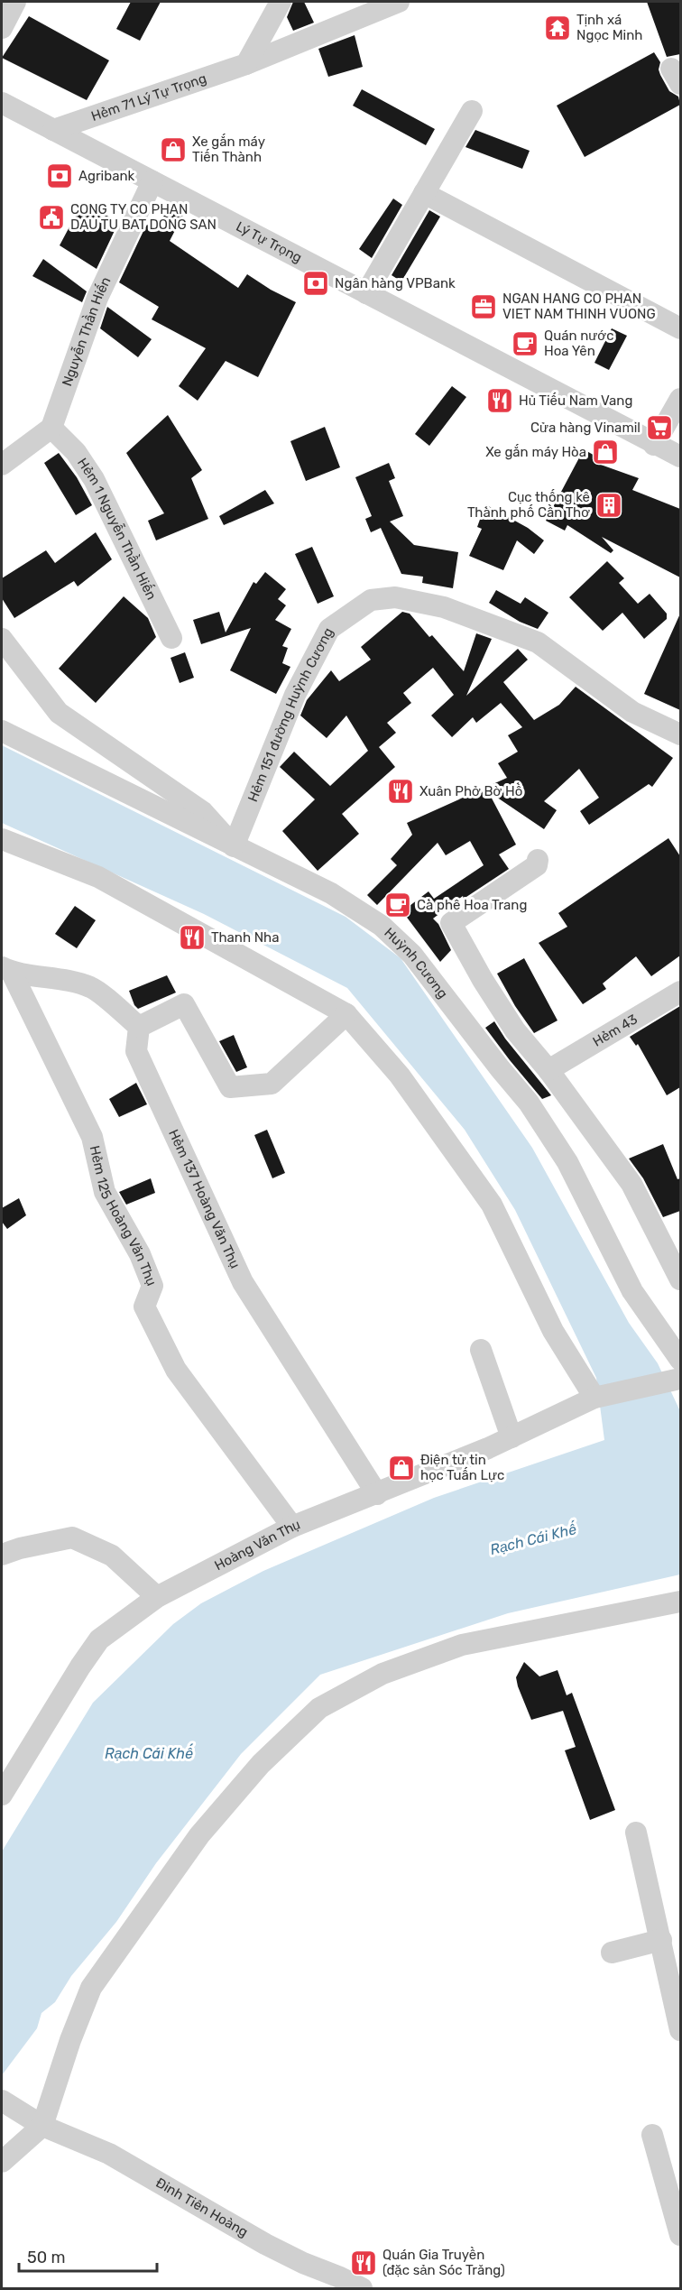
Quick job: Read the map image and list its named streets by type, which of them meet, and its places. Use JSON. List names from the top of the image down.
{
  "streets": {
    "street": [
      "Hẻm 71 Lý Tự Trọng",
      "Lý Tự Trọng",
      "Nguyễn Thần Hiến",
      "Hẻm 1 Nguyễn Thần Hiến",
      "Hẻm 151 đường Huỳnh Cương",
      "Huỳnh Cương",
      "Hẻm 43",
      "Hẻm 137 Hoàng Văn Thụ",
      "Hẻm 125 Hoàng Văn Thụ",
      "Hoàng Văn Thụ",
      "Đinh Tiên Hoàng"
    ]
  },
  "crossings": [
    ["Hẻm 71 Lý Tự Trọng", "Lý Tự Trọng"],
    ["Lý Tự Trọng", "Nguyễn Thần Hiến"],
    ["Nguyễn Thần Hiến", "Hẻm 1 Nguyễn Thần Hiến"],
    ["Hẻm 151 đường Huỳnh Cương", "Huỳnh Cương"],
    ["Hẻm 137 Hoàng Văn Thụ", "Hoàng Văn Thụ"],
    ["Hẻm 125 Hoàng Văn Thụ", "Hoàng Văn Thụ"]
  ],
  "water": ["Rạch Cái Khế"],
  "places": {
    "temple": ["Tịnh xá Ngọc Minh"],
    "shop": ["Xe gắn máy Tiến Thành", "Xe gắn máy Hòa", "Điện tử tin học Tuấn Lực"],
    "bank": ["Agribank", "Ngân hàng VPBank"],
    "public building": ["CONG TY CO PHAN DAU TU BAT DONG SAN"],
    "office": ["NGAN HANG CO PHAN VIET NAM THINH VUONG"],
    "cafe": ["Quán nước Hoa Yên", "Cà phê Hoa Trang"],
    "restaurant": [
      "Hủ Tiếu Nam Vang",
      "Xuân Phở Bờ Hồ",
      "Thanh Nha",
      "Quán Gia Truyền (đặc sản Sóc Trăng)"
    ],
    "supermarket": ["Cửa hàng Vinamil"],
    "building": ["Cục thống kê Thành phố Cần Thơ"]
  },
  "scale_bar": "50 m"
}
